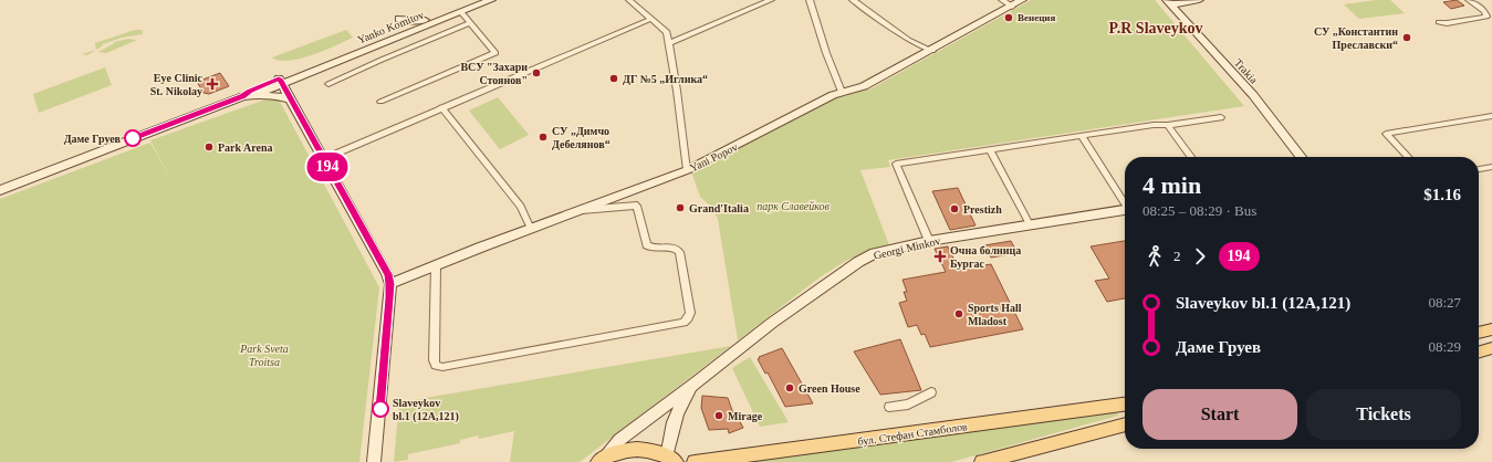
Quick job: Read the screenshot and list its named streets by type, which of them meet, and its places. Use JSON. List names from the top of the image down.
{
  "streets": {
    "main road": [
      "Yanko Komitov",
      "Trakia",
      "Yani Popov",
      "Georgi Minkov",
      "бул. Стефан Стамболов"
    ]
  },
  "districts": ["P.R Slaveykov"],
  "parks": ["парк Славейков", "Park Sveta Troitsa"],
  "places": {
    "other": [
      "Венеция",
      "СУ „Константин Преславски“",
      "ВСУ \"Захари Стоянов\"",
      "ДГ №5 „Иглика“",
      "СУ „Димчо Дебелянов“",
      "Даме Груев",
      "Park Arena",
      "Grand'Italia",
      "Prestizh",
      "Sports Hall Mladost",
      "Green House",
      "Slaveykov bl.1 (12A,121)",
      "Mirage"
    ],
    "health": ["Eye Clinic St. Nikolay", "Oчна болница Бургас"]
  },
  "lines": ["bus line 194"],
  "page": {
    "on_map": "194",
    "heading": ["4 min", "08:25 – 08:29 · Bus", "$1.16"],
    "legs": ["2", "194"],
    "list": [
      {
        "name": "Slaveykov bl.1 (12A,121)",
        "value": "08:27"
      },
      {
        "name": "Даме Груев",
        "value": "08:29"
      }
    ],
    "buttons": ["Start", "Tickets"]
  }
}
